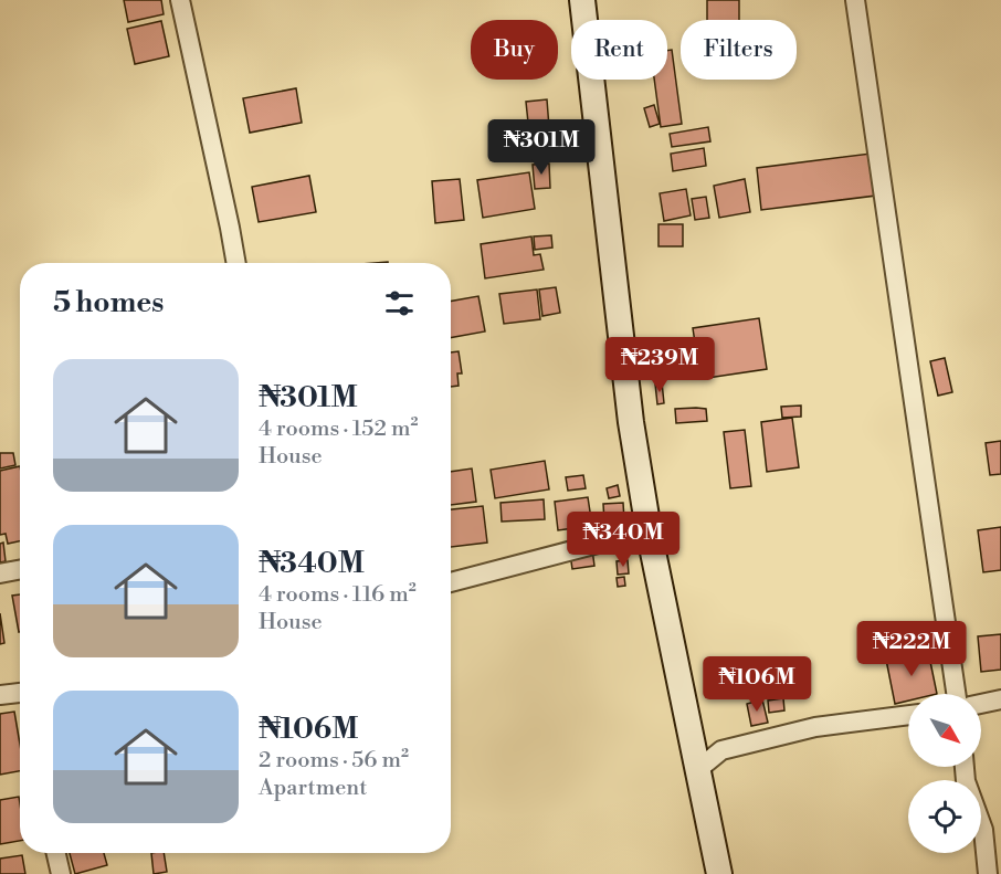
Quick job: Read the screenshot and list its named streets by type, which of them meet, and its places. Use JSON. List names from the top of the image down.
{
  "north": "bottom right",
  "page": {
    "chip": ["Buy", "Rent", "Filters"],
    "price": [
      "₦301M",
      "₦239M",
      "₦340M",
      "₦222M",
      "₦106M"
    ],
    "heading": "5 homes",
    "list": [
      {
        "name": "₦301M",
        "note": "4 rooms · 152 m² · House"
      },
      {
        "name": "₦340M",
        "note": "4 rooms · 116 m² · House"
      },
      {
        "name": "₦106M",
        "note": "2 rooms · 56 m² · Apartment"
      }
    ]
  }
}
